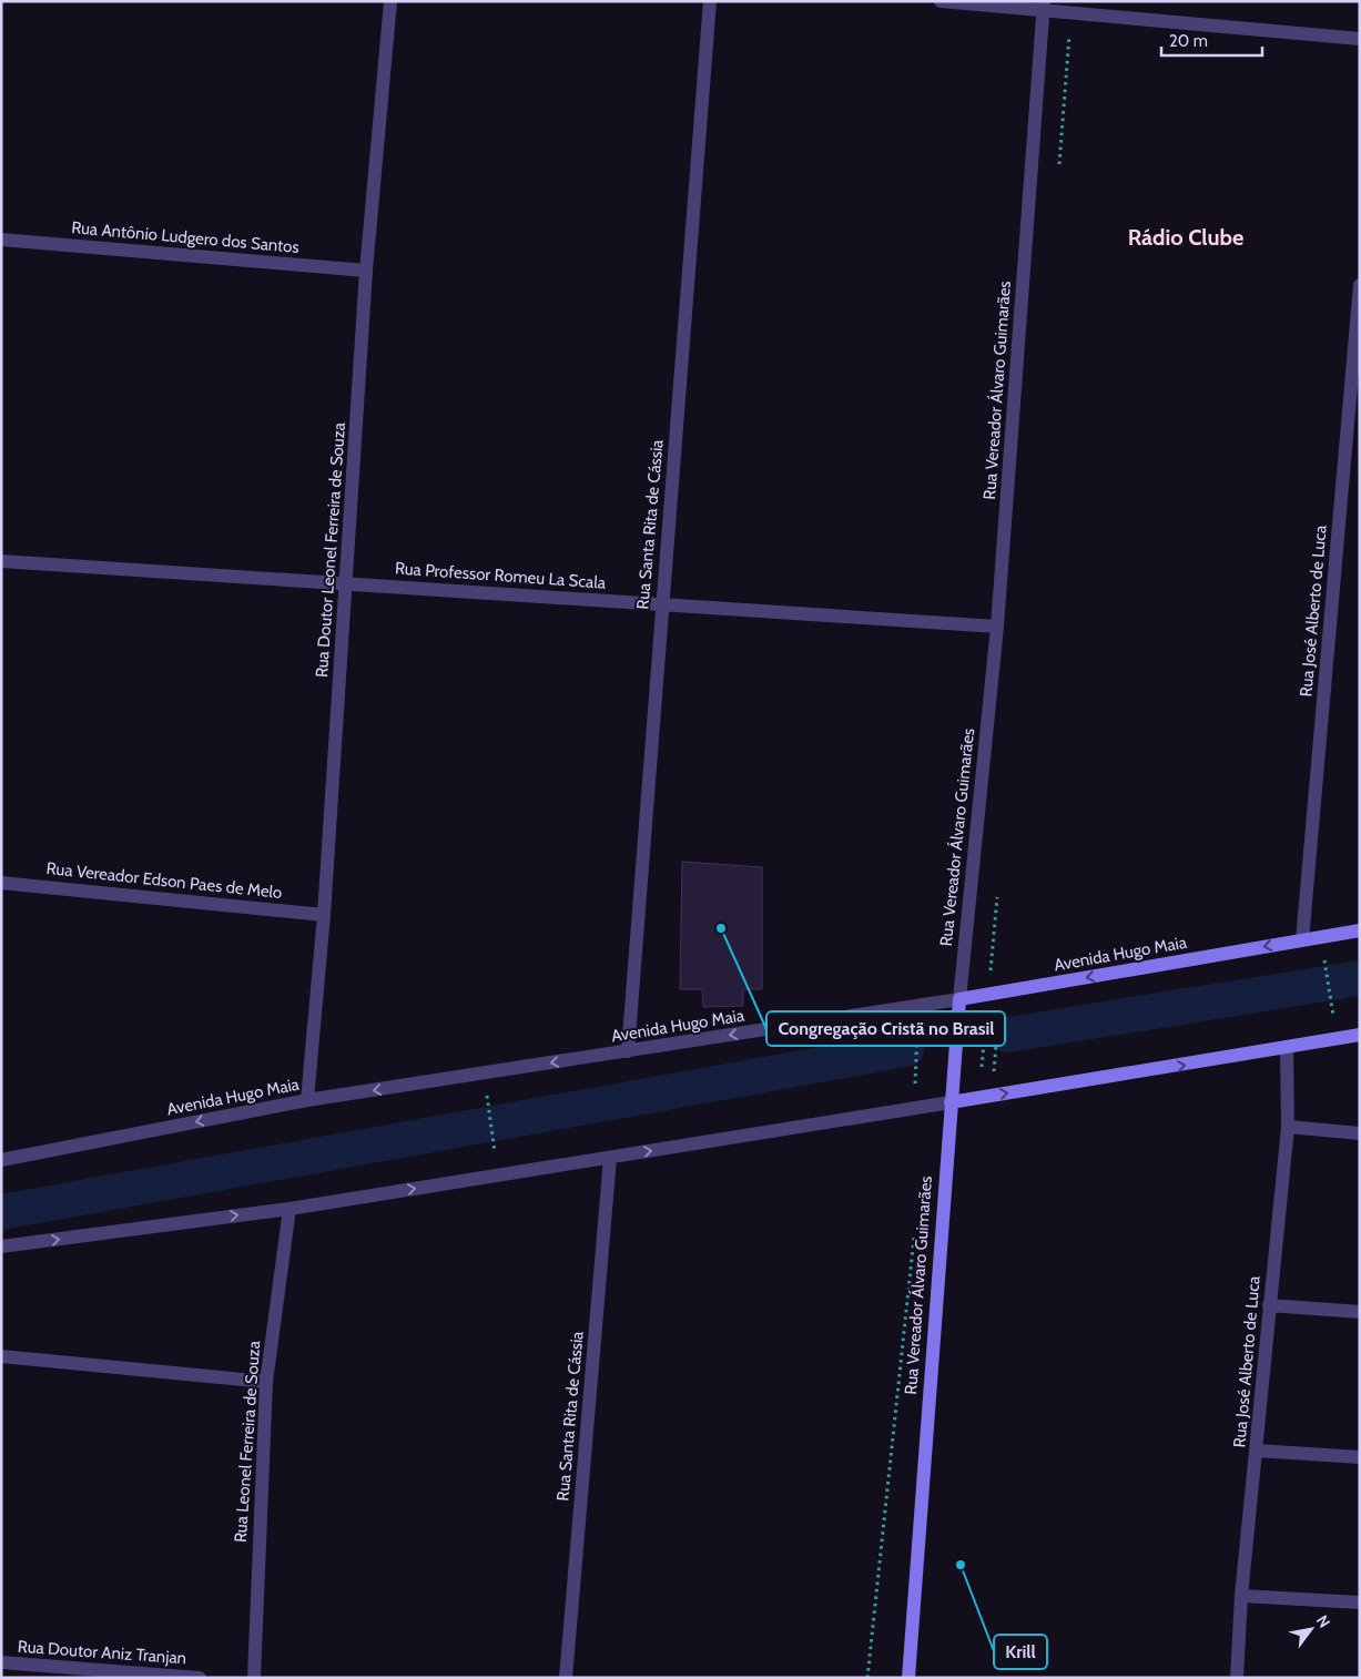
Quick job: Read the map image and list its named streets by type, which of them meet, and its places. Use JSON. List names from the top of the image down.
{
  "streets": {
    "street": [
      "Rua Antônio Ludgero dos Santos",
      "Rua Vereador Álvaro Guimarães",
      "Rua Santa Rita de Cássia",
      "Rua Doutor Leonel Ferreira de Souza",
      "Rua Professor Romeu La Scala",
      "Rua José Alberto de Luca",
      "Rua Vereador Edson Paes de Melo",
      "Avenida Hugo Maia",
      "Rua Leonel Ferreira de Souza",
      "Rua Doutor Aniz Tranjan"
    ]
  },
  "crossings": [
    ["Rua Antônio Ludgero dos Santos", "Rua Doutor Leonel Ferreira de Souza"],
    ["Rua Vereador Álvaro Guimarães", "Rua Professor Romeu La Scala"],
    ["Rua Vereador Álvaro Guimarães", "Avenida Hugo Maia"],
    ["Rua Santa Rita de Cássia", "Rua Professor Romeu La Scala"],
    ["Rua Santa Rita de Cássia", "Avenida Hugo Maia"],
    ["Rua Doutor Leonel Ferreira de Souza", "Rua Professor Romeu La Scala"],
    ["Rua Doutor Leonel Ferreira de Souza", "Rua Vereador Edson Paes de Melo"],
    ["Rua Doutor Leonel Ferreira de Souza", "Avenida Hugo Maia"],
    ["Rua José Alberto de Luca", "Avenida Hugo Maia"]
  ],
  "districts": ["Rádio Clube"],
  "places": ["Congregação Cristã no Brasil", "Krill"],
  "scale_bar": "20 m",
  "north": "top right"
}
